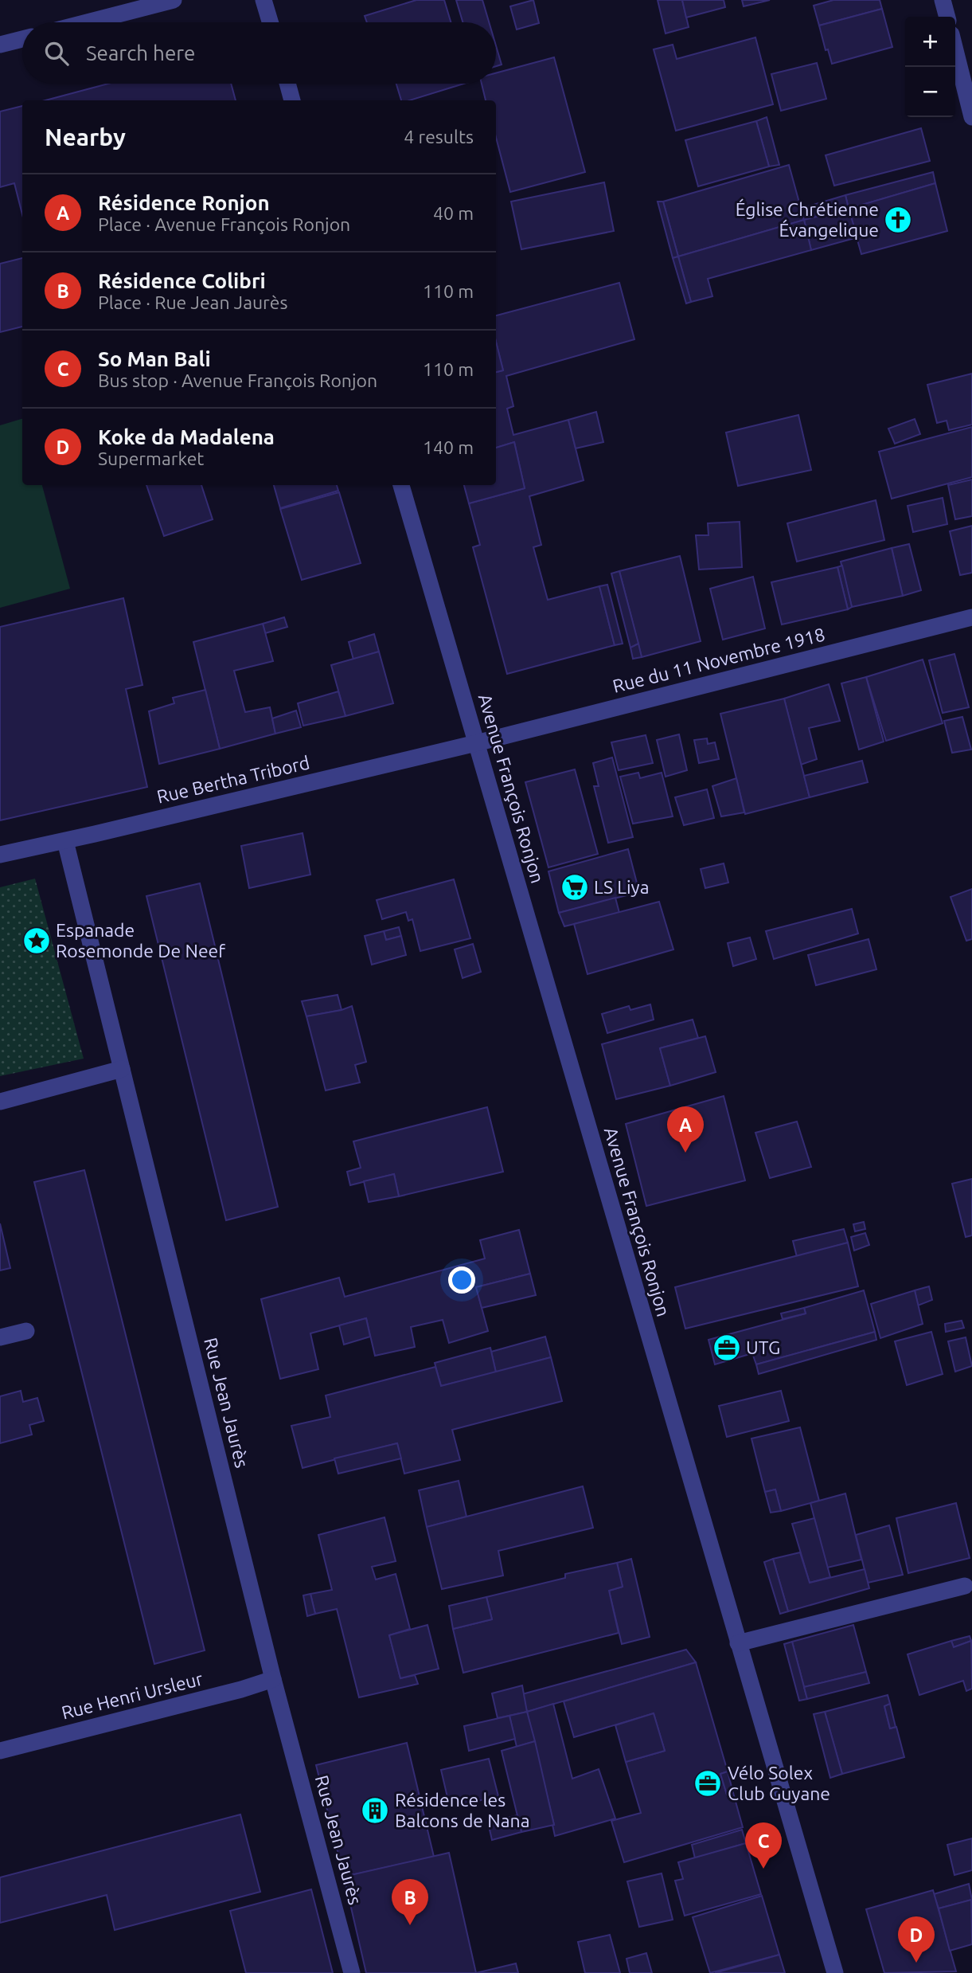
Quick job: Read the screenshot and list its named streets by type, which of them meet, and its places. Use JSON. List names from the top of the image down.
{
  "streets": {
    "street": [
      "Rue du 11 Novembre 1918",
      "Rue Bertha Tribord",
      "Avenue François Ronjon",
      "Rue Jean Jaurès",
      "Rue Henri Ursleur"
    ]
  },
  "crossings": [
    ["Rue du 11 Novembre 1918", "Rue Bertha Tribord"],
    ["Rue du 11 Novembre 1918", "Avenue François Ronjon"],
    ["Rue Bertha Tribord", "Avenue François Ronjon"],
    ["Rue Bertha Tribord", "Rue Jean Jaurès"],
    ["Rue Jean Jaurès", "Rue Henri Ursleur"]
  ],
  "places": {
    "church": ["Église Chrétienne Évangelique"],
    "supermarket": ["LS Liya"],
    "place": ["Espanade Rosemonde De Neef"],
    "office": ["UTG", "Vélo Solex Club Guyane"],
    "building": ["Résidence les Balcons de Nana"]
  },
  "page": {
    "map_buttons": ["+", "−"],
    "search": "Search here",
    "heading": ["Nearby", "4 results"],
    "list": [
      {
        "mark": "A",
        "name": "Résidence Ronjon",
        "note": "Place · Avenue François Ronjon",
        "value": "40 m"
      },
      {
        "mark": "B",
        "name": "Résidence Colibri",
        "note": "Place · Rue Jean Jaurès",
        "value": "110 m"
      },
      {
        "mark": "C",
        "name": "So Man Bali",
        "note": "Bus stop · Avenue François Ronjon",
        "value": "110 m"
      },
      {
        "mark": "D",
        "name": "Koke da Madalena",
        "note": "Supermarket",
        "value": "140 m"
      }
    ],
    "pins": [
      "A",
      "C",
      "B",
      "D"
    ]
  }
}
